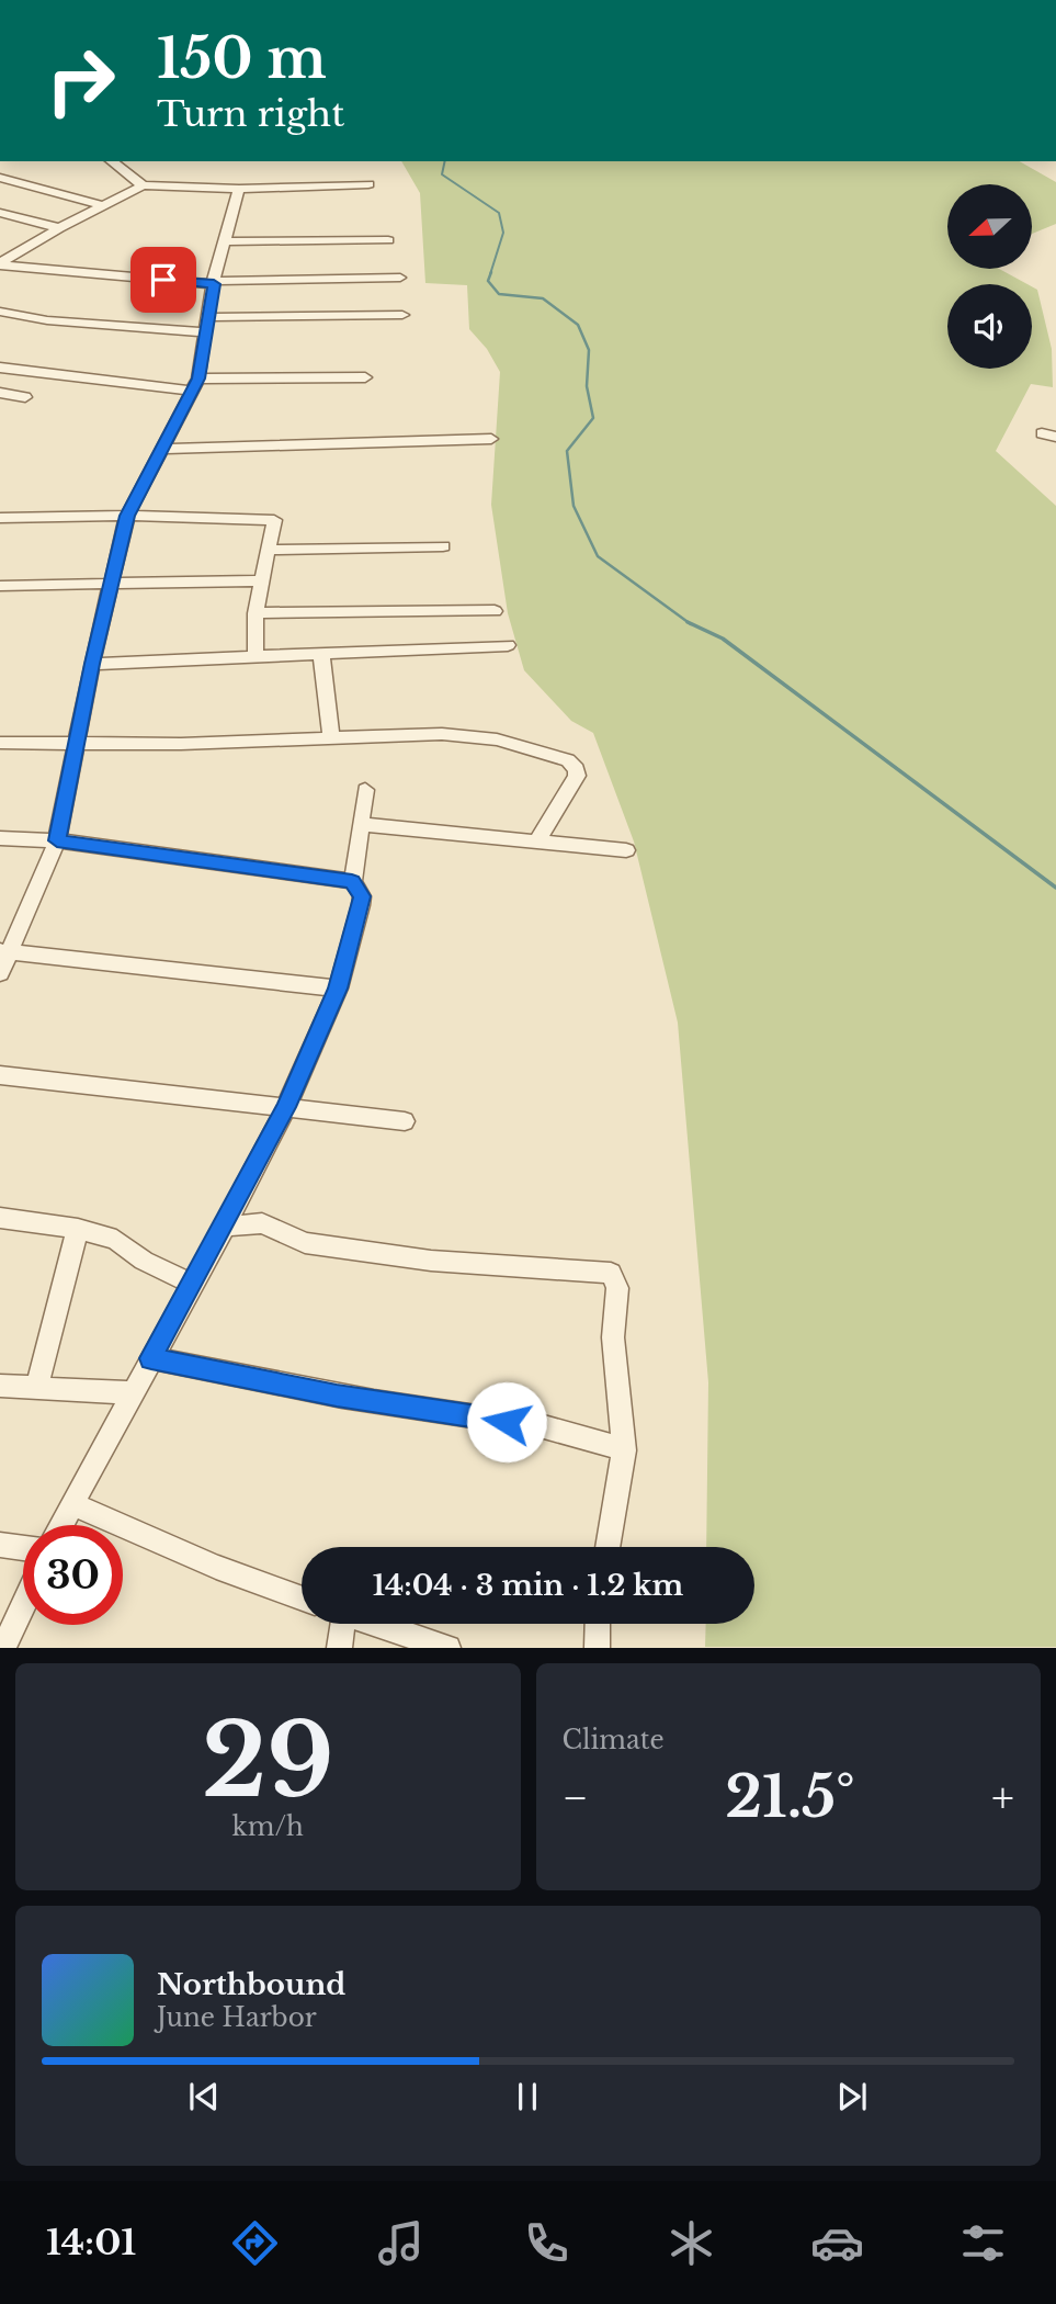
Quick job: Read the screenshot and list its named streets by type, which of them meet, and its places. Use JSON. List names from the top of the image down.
{
  "north": "left",
  "page": {
    "turn": ["150 m", "Turn right"],
    "limit": "30",
    "trip": "14:04 · 3 min · 1.2 km",
    "tile": [
      ["29", "km/h"],
      "Climate"
    ],
    "heat": ["−", "21.5°", "+"],
    "song": ["Northbound", "June Harbor"],
    "tabs": "14:01"
  }
}
